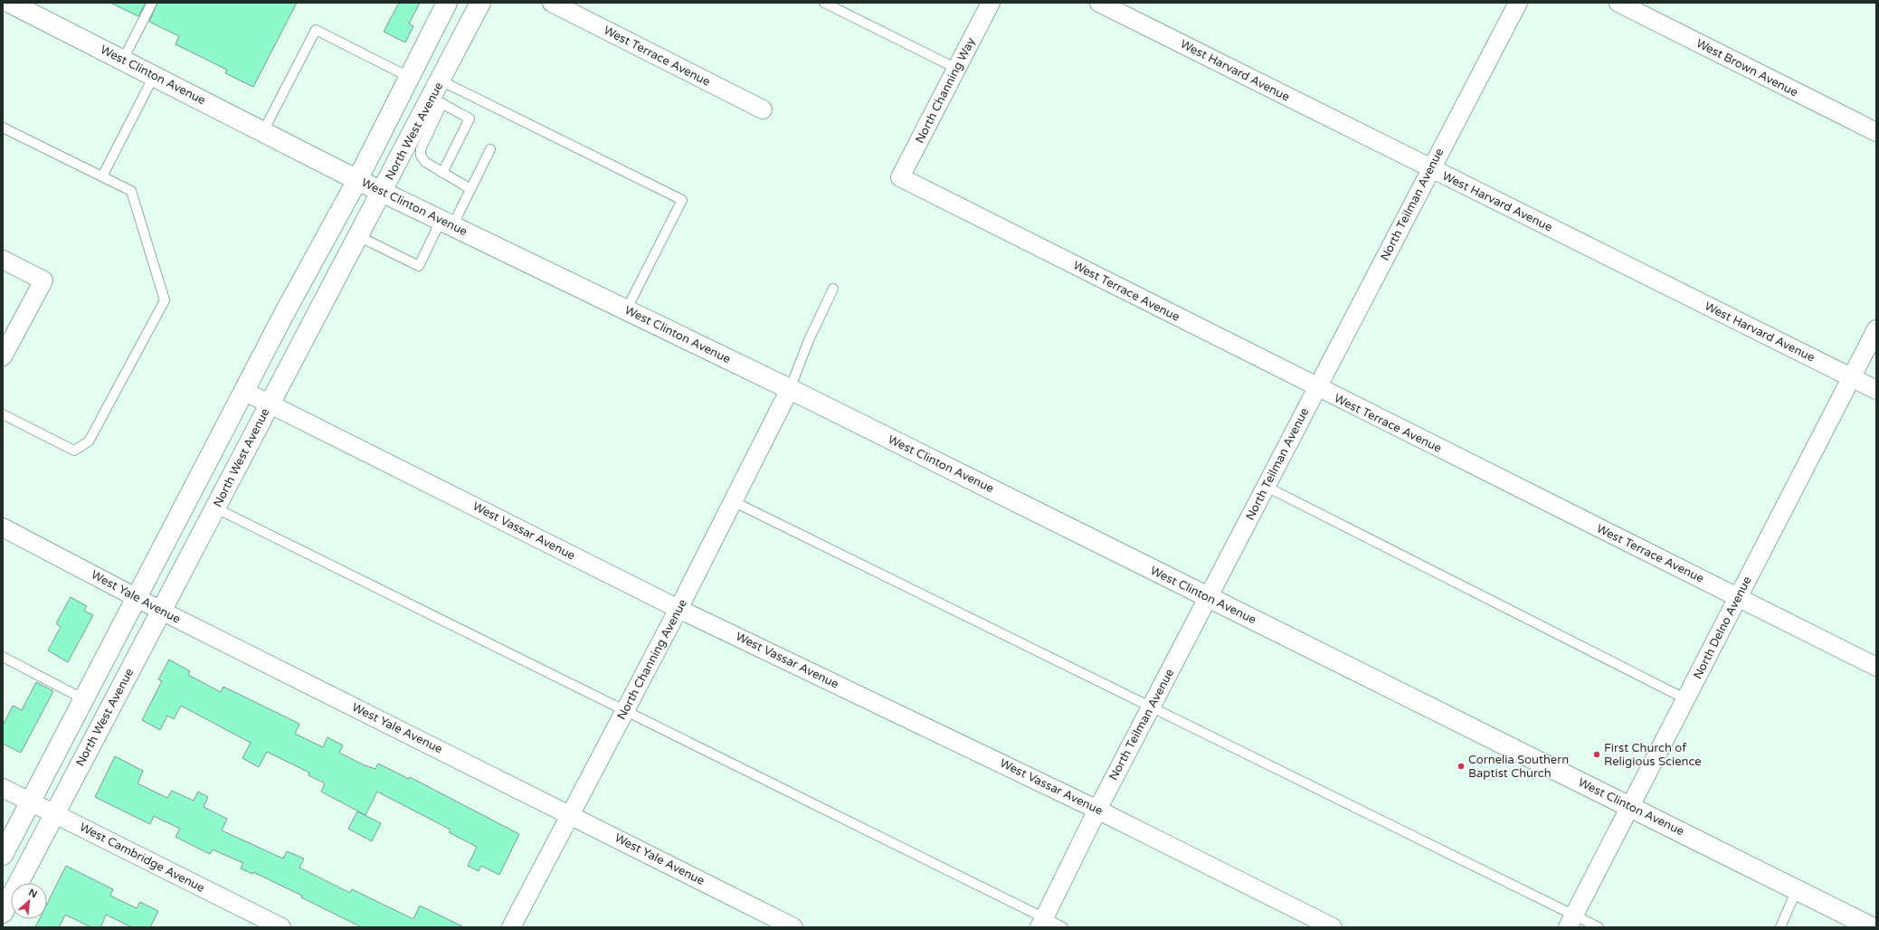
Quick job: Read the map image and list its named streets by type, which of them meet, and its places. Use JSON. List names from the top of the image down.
{
  "streets": {
    "main road": ["West Clinton Avenue", "North West Avenue"],
    "street": [
      "West Terrace Avenue",
      "West Brown Avenue",
      "West Harvard Avenue",
      "North Channing Way",
      "North Teilman Avenue",
      "West Vassar Avenue",
      "West Yale Avenue",
      "North Delno Avenue",
      "North Channing Avenue",
      "West Cambridge Avenue"
    ]
  },
  "crossings": [
    ["West Terrace Avenue", "North Channing Way"],
    ["West Terrace Avenue", "North Teilman Avenue"],
    ["West Terrace Avenue", "North Delno Avenue"],
    ["West Harvard Avenue", "North Teilman Avenue"],
    ["West Harvard Avenue", "North Delno Avenue"],
    ["West Clinton Avenue", "North West Avenue"],
    ["West Clinton Avenue", "North Teilman Avenue"],
    ["West Clinton Avenue", "North Delno Avenue"],
    ["West Clinton Avenue", "North Channing Avenue"],
    ["North West Avenue", "West Vassar Avenue"],
    ["North West Avenue", "West Yale Avenue"],
    ["North West Avenue", "West Cambridge Avenue"],
    ["North Teilman Avenue", "West Vassar Avenue"],
    ["West Vassar Avenue", "North Channing Avenue"],
    ["West Yale Avenue", "North Channing Avenue"]
  ],
  "places": ["First Church of Religious Science", "Cornelia Southern Baptist Church"],
  "north": "top right"
}
